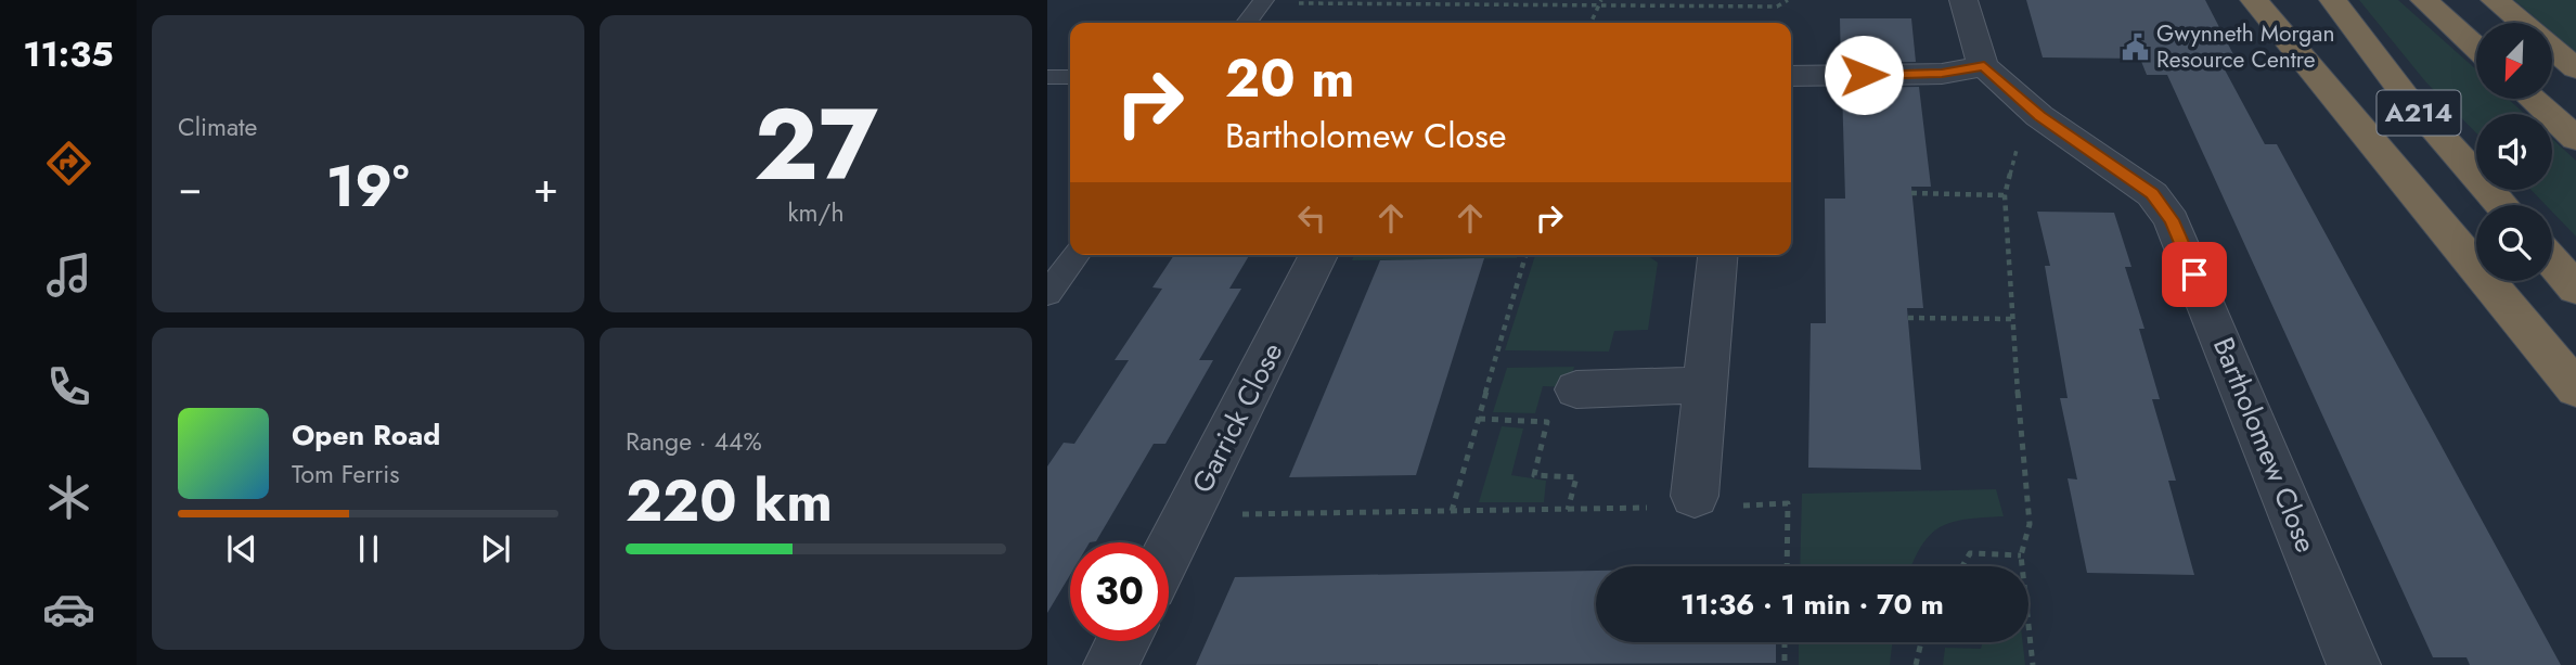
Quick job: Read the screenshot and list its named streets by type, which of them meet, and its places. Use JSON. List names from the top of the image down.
{
  "streets": {
    "highway": ["A214"],
    "street": ["Garrick Close", "Bartholomew Close"]
  },
  "places": {
    "public building": ["Gwynneth Morgan Resource Centre"]
  },
  "north": "bottom left",
  "page": {
    "tabs": "11:35",
    "tile": [
      "Climate",
      ["27", "km/h"],
      ["Range · 44%", "220 km"]
    ],
    "turn": ["20 m", "Bartholomew Close"],
    "heat": ["−", "19°", "+"],
    "song": ["Open Road", "Tom Ferris"],
    "limit": "30",
    "trip": "11:36 · 1 min · 70 m"
  }
}
